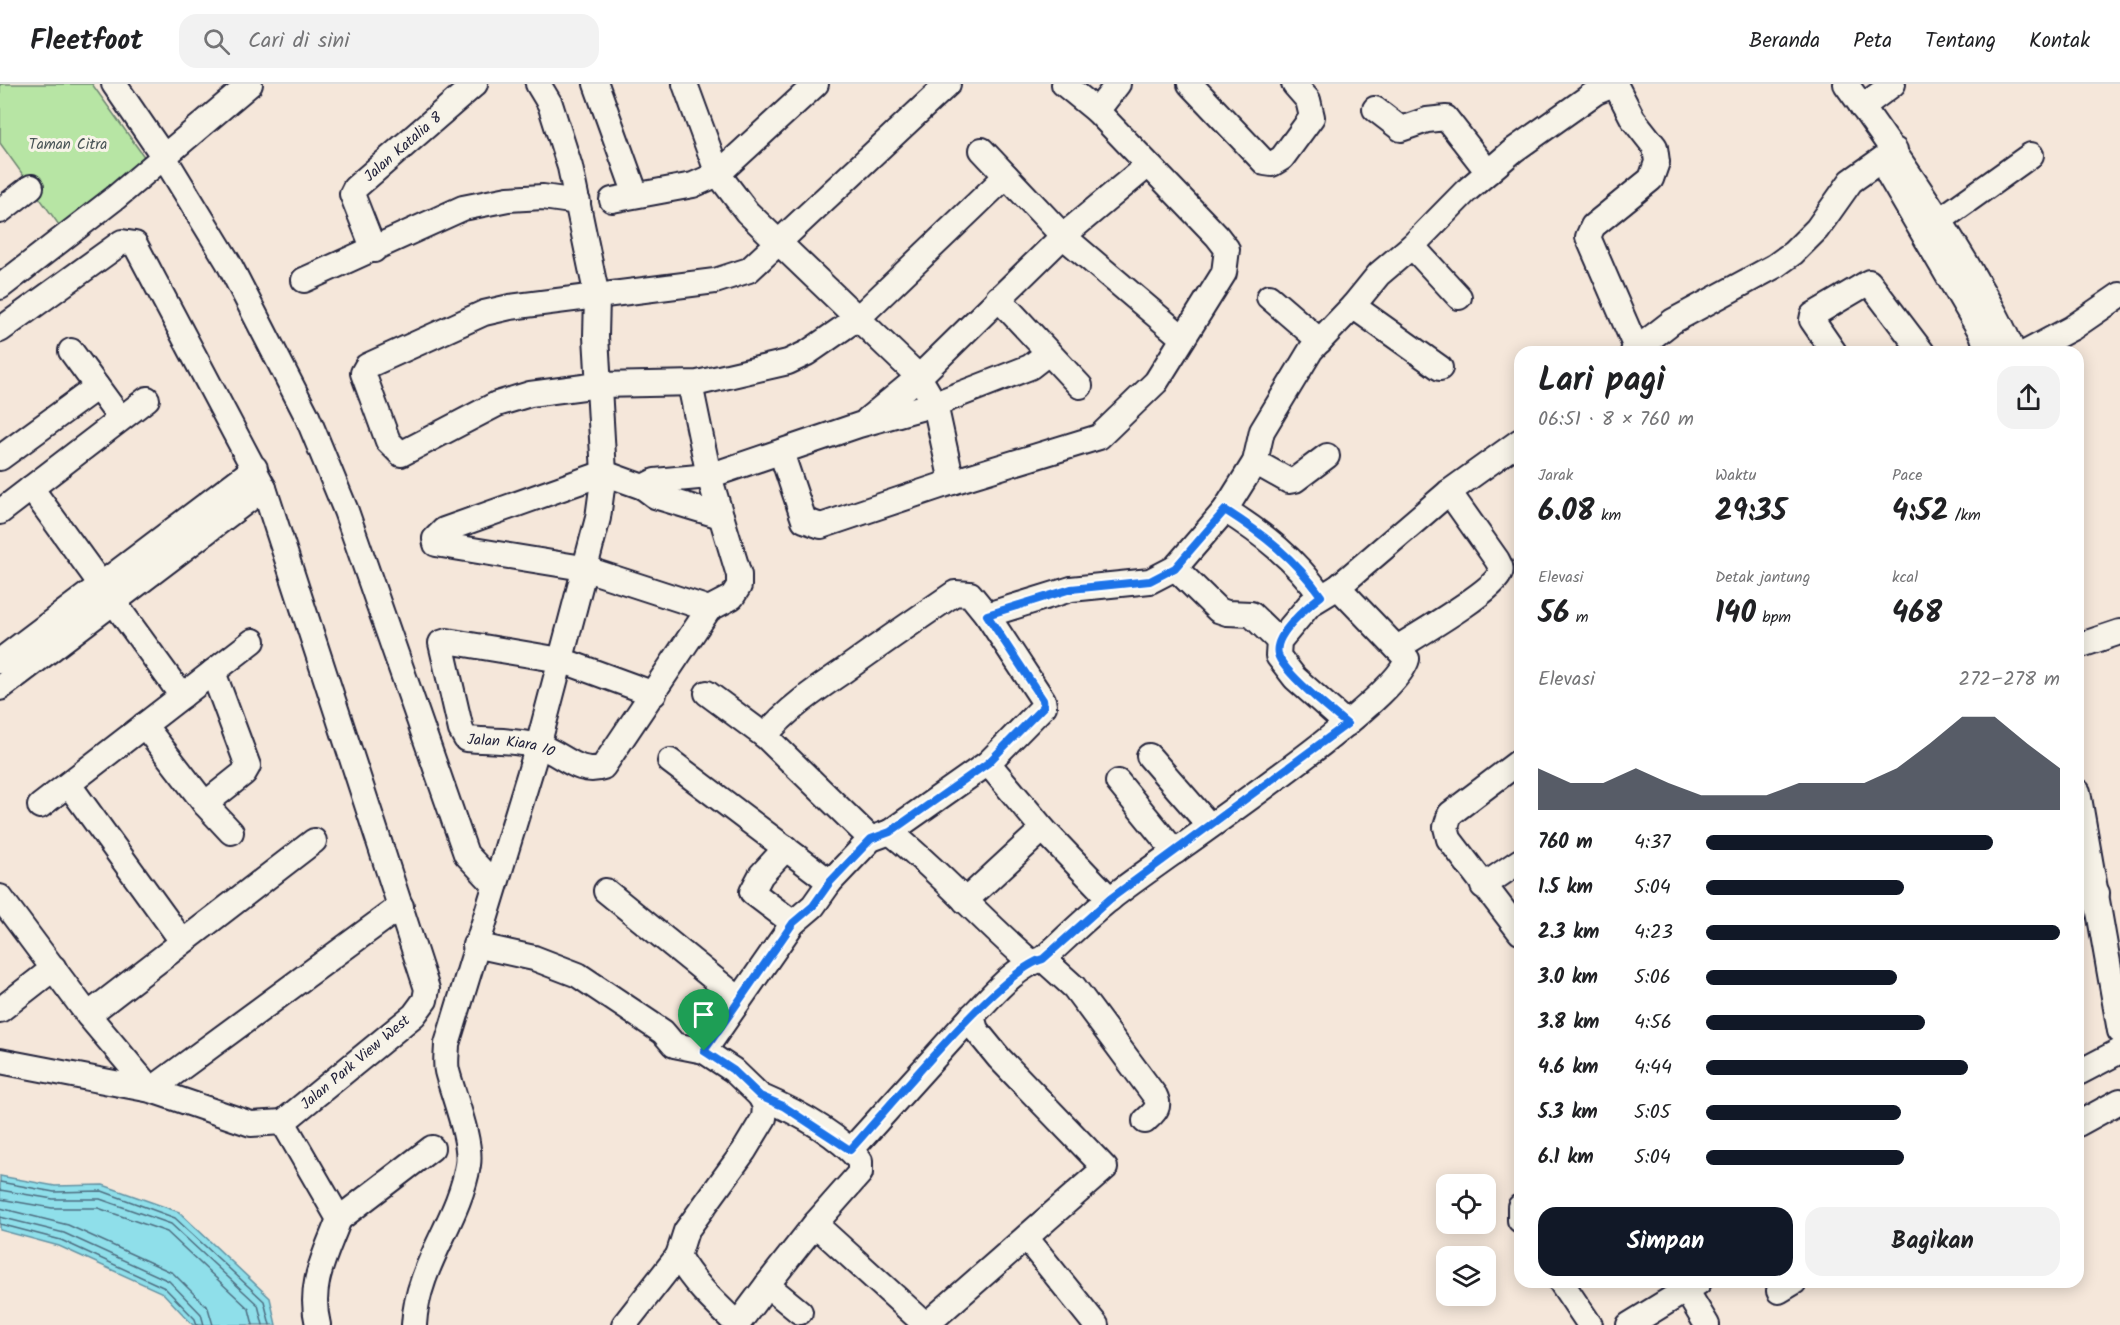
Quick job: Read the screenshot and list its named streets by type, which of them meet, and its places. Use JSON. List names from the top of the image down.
{
  "streets": {
    "street": ["Jalan Katalia 8", "Jalan Kiara 10", "Jalan Park View West"]
  },
  "parks": ["Taman Citra"],
  "page": {
    "header": "Fleetfoot",
    "search": "Cari di sini",
    "nav": [
      "Beranda",
      "Peta",
      "Tentang",
      "Kontak"
    ],
    "heading": ["Lari pagi", "06:51 · 8 × 760 m"],
    "stats": [
      ["Jarak", "6.08 km"],
      ["Waktu", "29:35"],
      ["Pace", "4:52 /km"],
      ["Elevasi", "56 m"],
      ["Detak jantung", "140 bpm"],
      ["kcal", "468"]
    ],
    "chart": ["Elevasi", "272–278 m"],
    "list": [
      {
        "name": "760 m",
        "note": "4:37"
      },
      {
        "name": "1.5 km",
        "note": "5:04"
      },
      {
        "name": "2.3 km",
        "note": "4:23"
      },
      {
        "name": "3.0 km",
        "note": "5:06"
      },
      {
        "name": "3.8 km",
        "note": "4:56"
      },
      {
        "name": "4.6 km",
        "note": "4:44"
      },
      {
        "name": "5.3 km",
        "note": "5:05"
      },
      {
        "name": "6.1 km",
        "note": "5:04"
      }
    ],
    "buttons": ["Simpan", "Bagikan"]
  }
}
